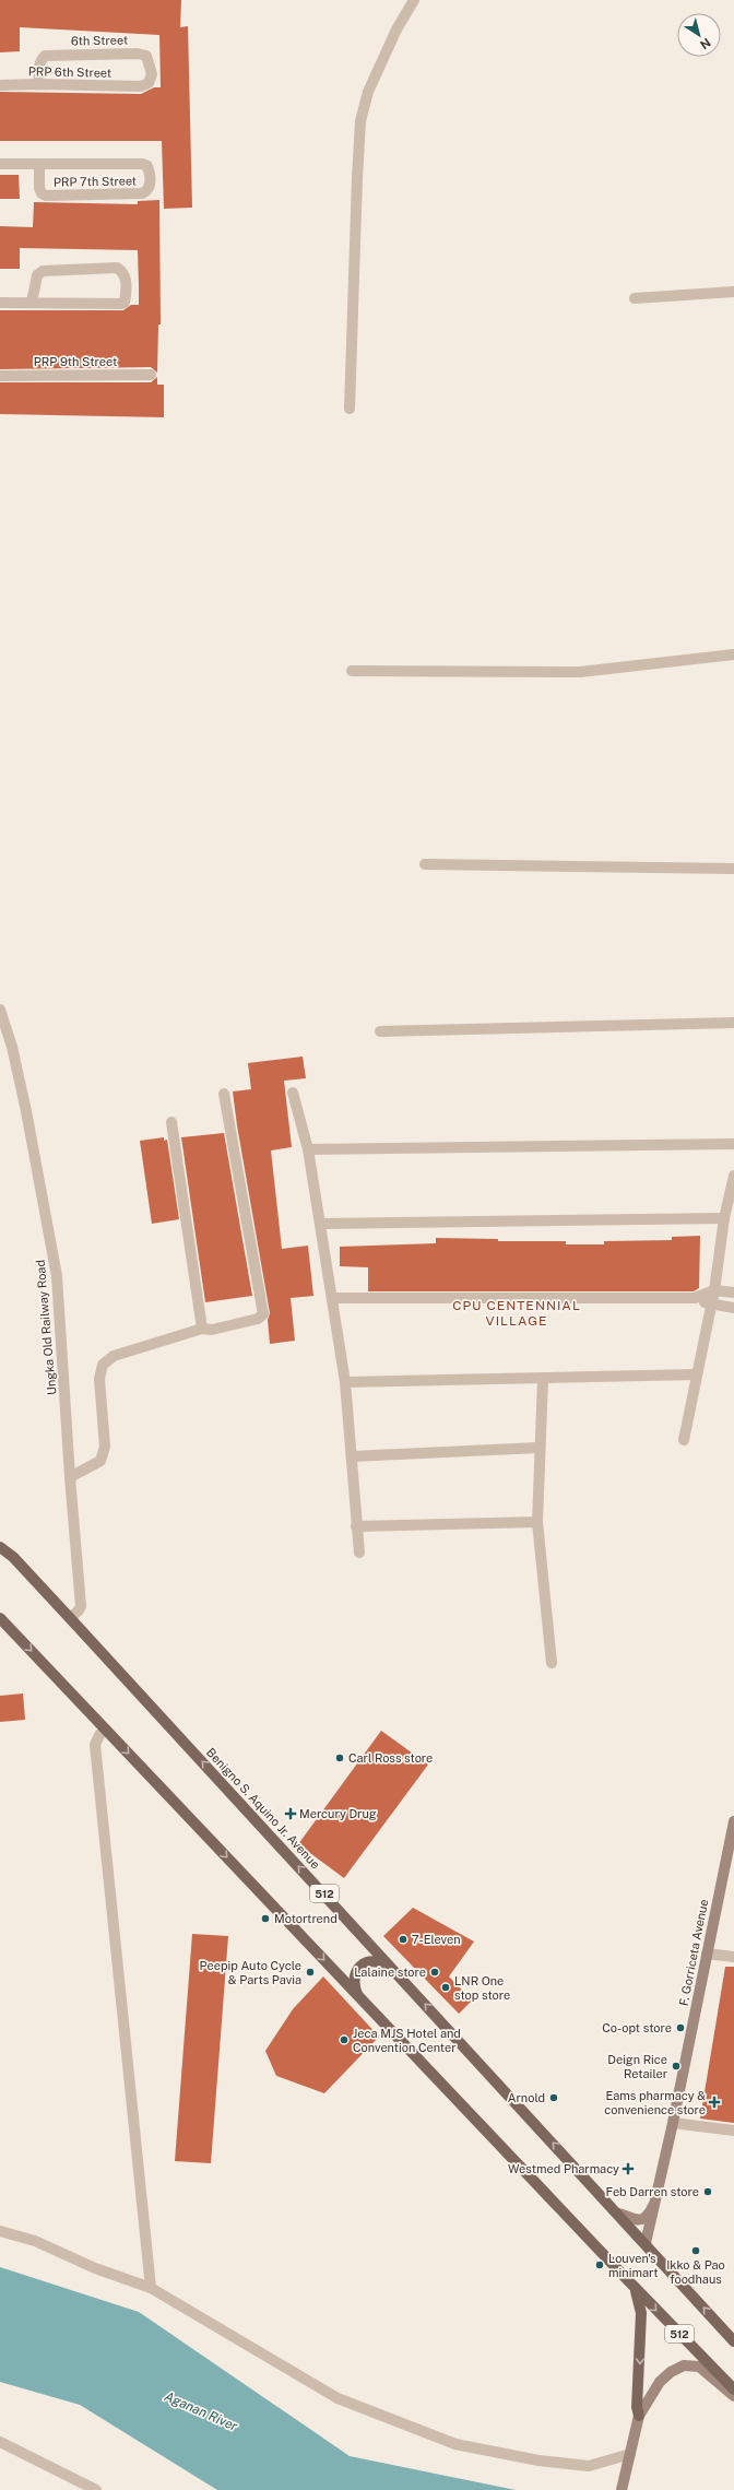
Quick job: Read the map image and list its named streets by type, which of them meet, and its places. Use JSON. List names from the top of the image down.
{
  "streets": {
    "main road": ["Benigno S. Aquino Jr. Avenue", "512", "F. Gorriceta Avenue"],
    "street": [
      "6th Street",
      "PRP 6th Street",
      "PRP 7th Street",
      "PRP 9th Street",
      "Ungka Old Railway Road"
    ]
  },
  "crossings": [
    ["6th Street", "PRP 6th Street"],
    ["Ungka Old Railway Road", "Benigno S. Aquino Jr. Avenue"],
    ["Benigno S. Aquino Jr. Avenue", "F. Gorriceta Avenue"]
  ],
  "districts": ["CPU CENTENNIAL VILLAGE"],
  "water": ["Aganan River"],
  "places": {
    "other": [
      "Carl Ross store",
      "Motortrend",
      "7-Eleven",
      "Peepip Auto Cycle & Parts Pavia",
      "Lalaine store",
      "LNR One stop store",
      "Co-opt store",
      "Jeca MJS Hotel and Convention Center",
      "Deign Rice Retailer",
      "Arnold",
      "Feb Darren store",
      "Ikko & Pao foodhaus",
      "Louven's minimart"
    ],
    "health": ["Mercury Drug", "Eams pharmacy & convenience store", "Westmed Pharmacy"]
  },
  "north": "bottom right"
}
